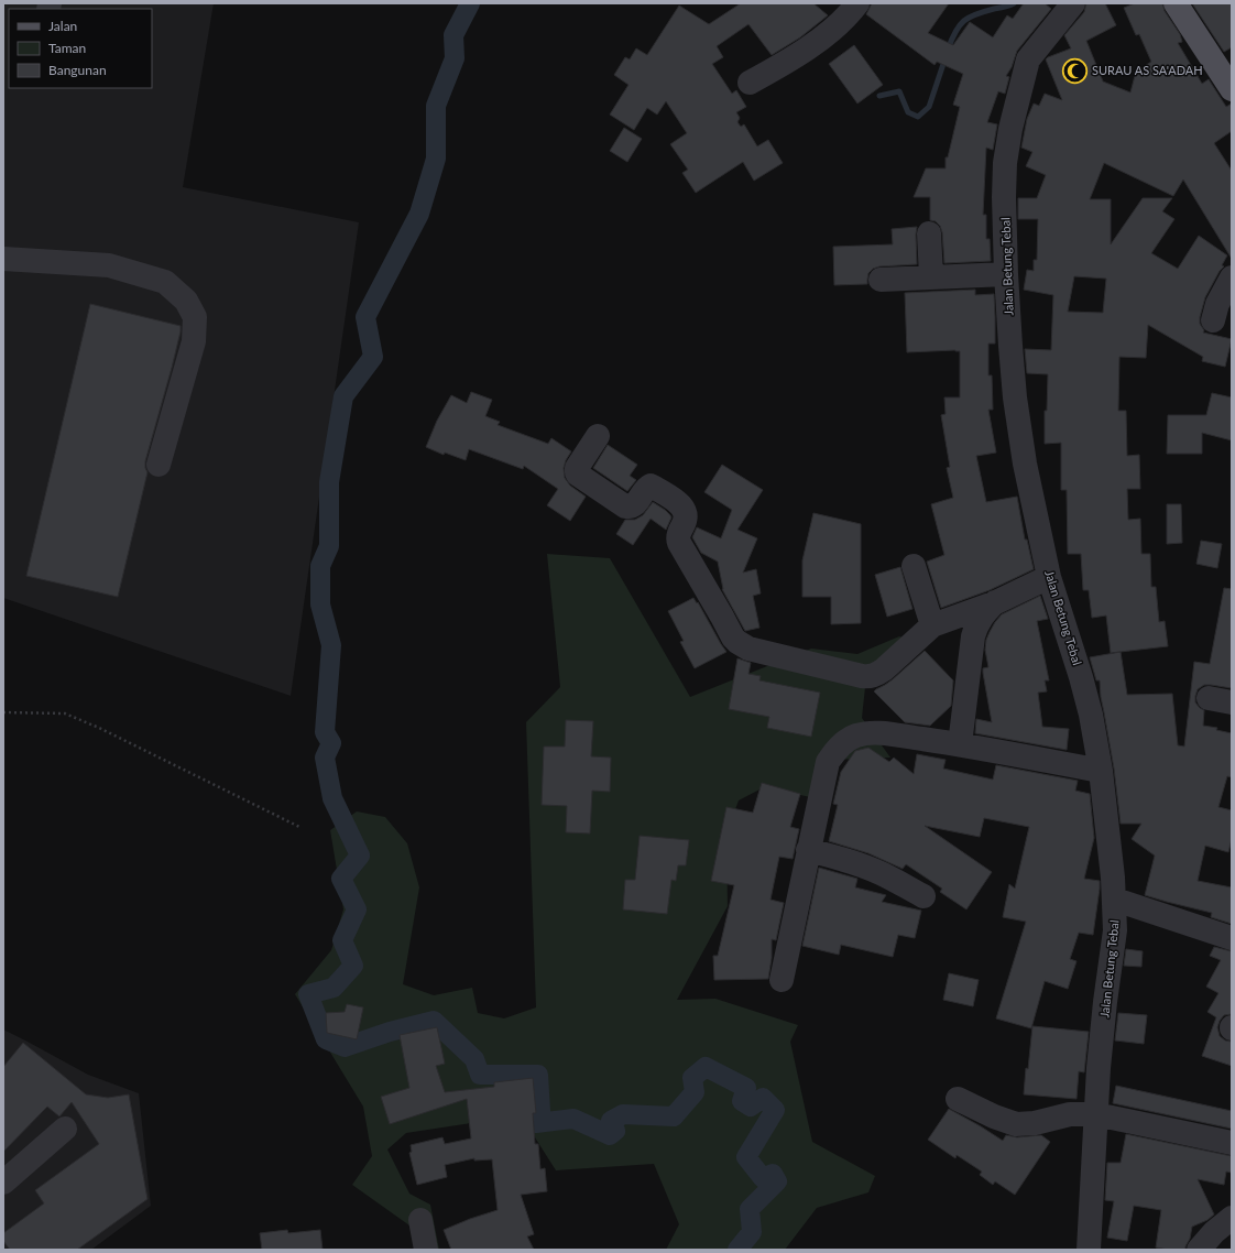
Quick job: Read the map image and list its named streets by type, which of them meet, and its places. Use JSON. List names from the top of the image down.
{
  "streets": {
    "street": ["Jalan Betung Tebal"]
  },
  "places": {
    "mosque": ["SURAU AS SA'ADAH"]
  },
  "legend": ["Jalan", "Taman", "Bangunan"]
}
